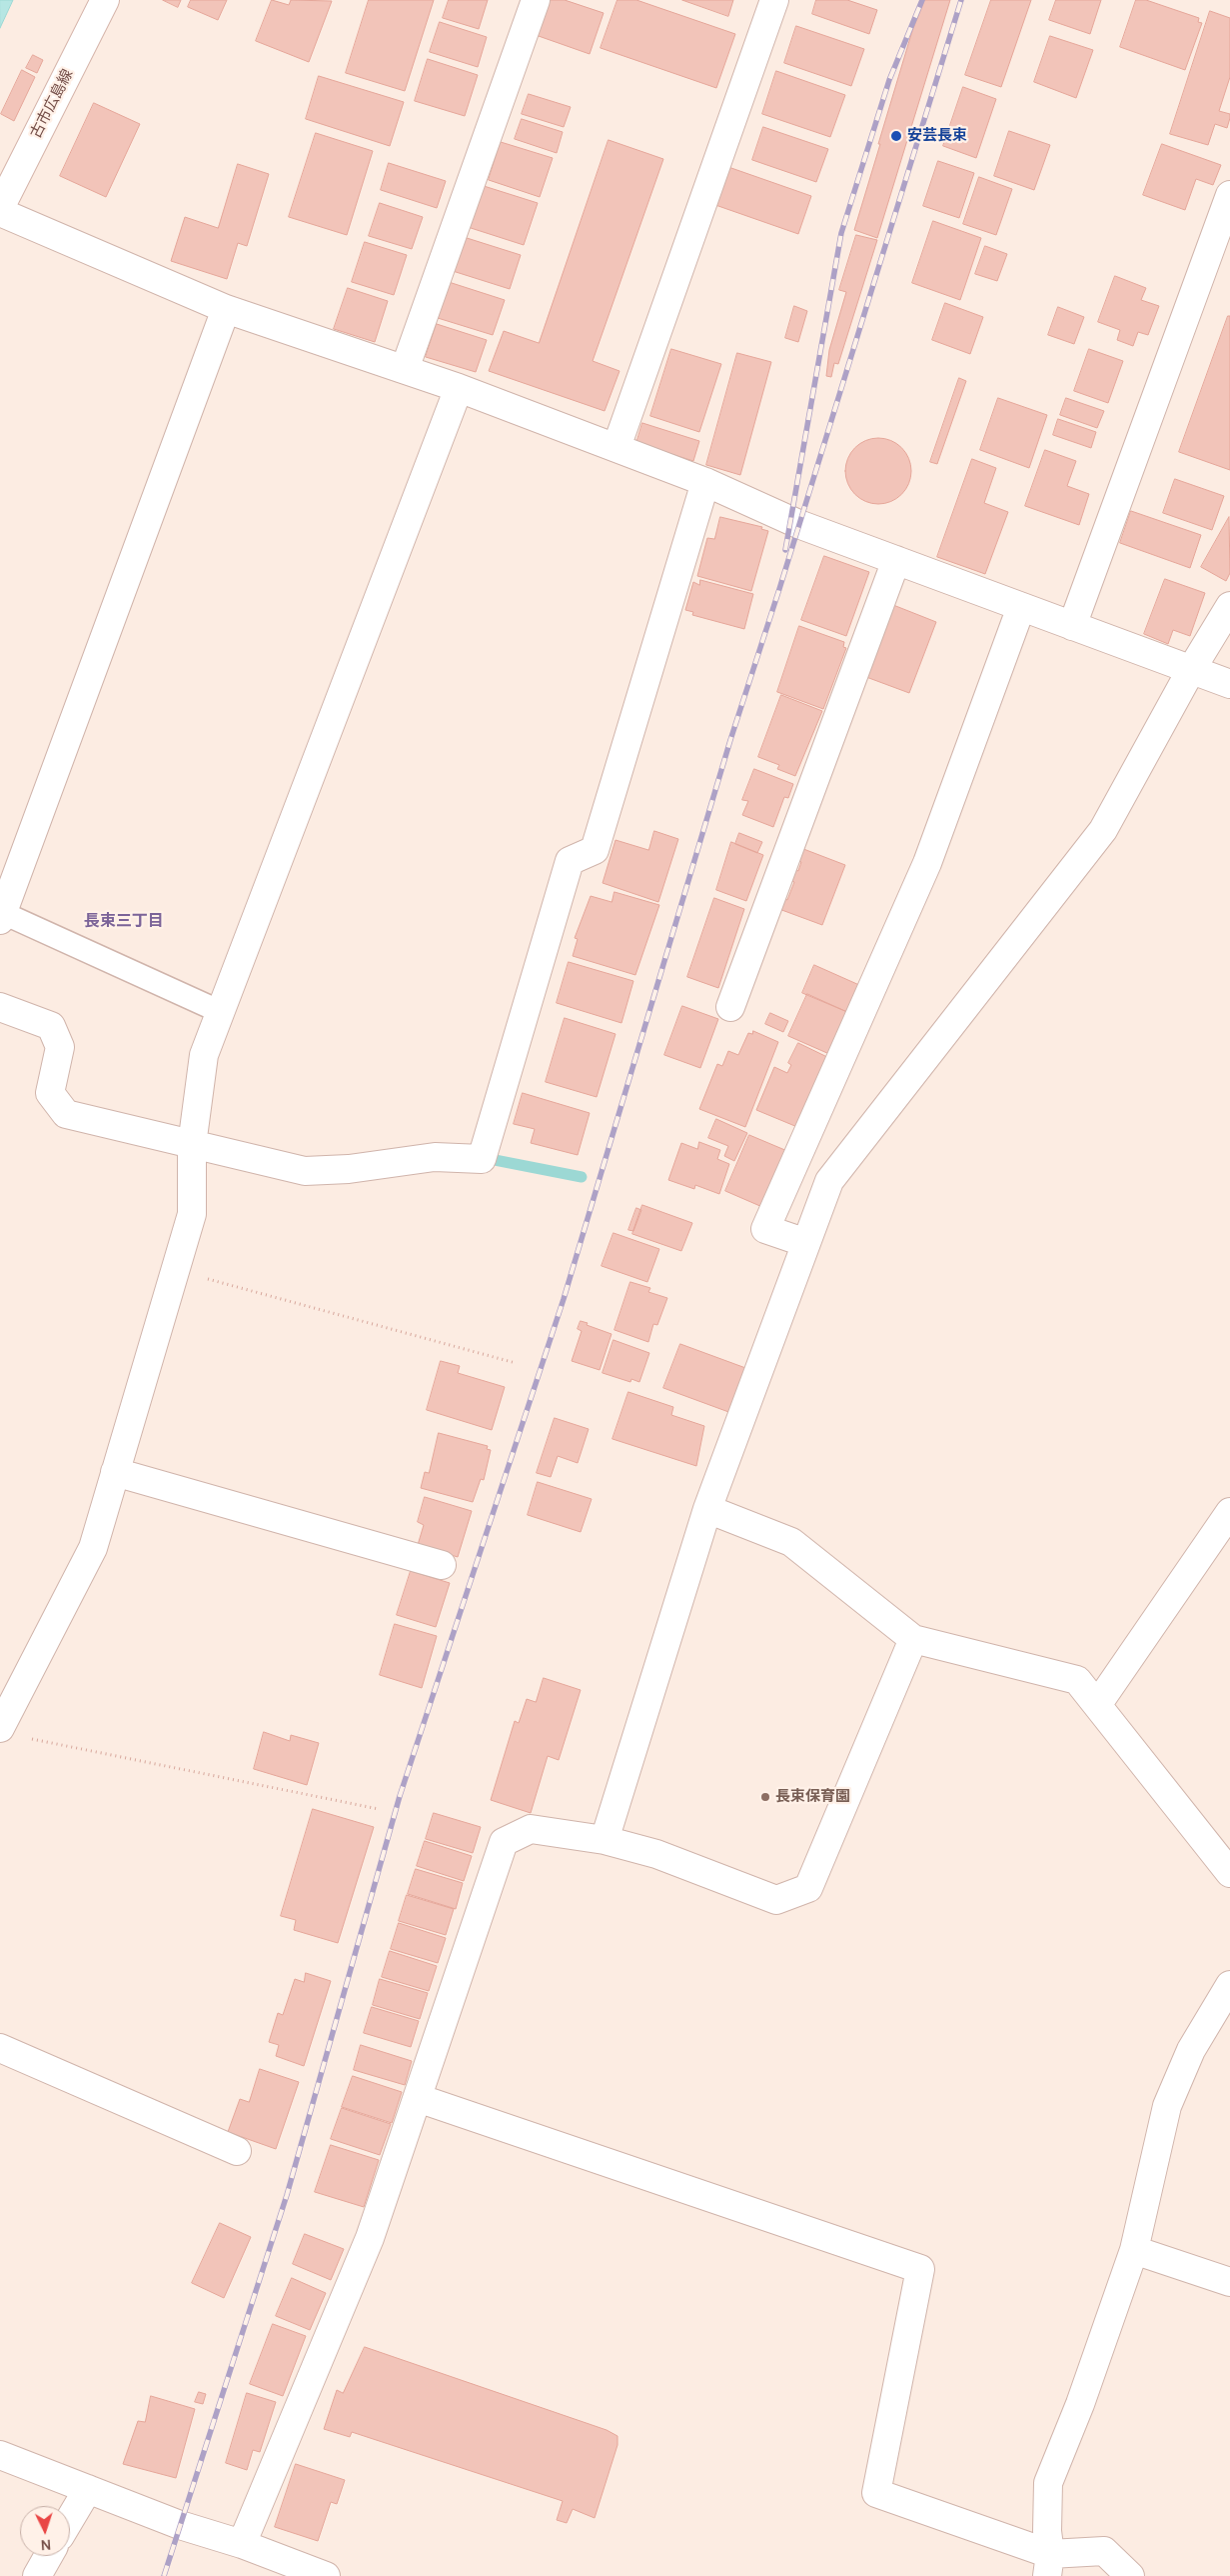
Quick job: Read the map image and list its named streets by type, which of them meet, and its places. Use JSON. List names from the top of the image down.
{
  "streets": {
    "street": ["古市広島線"]
  },
  "districts": ["長束三丁目"],
  "places": ["安芸長束", "長束保育園"],
  "north": "bottom"
}
